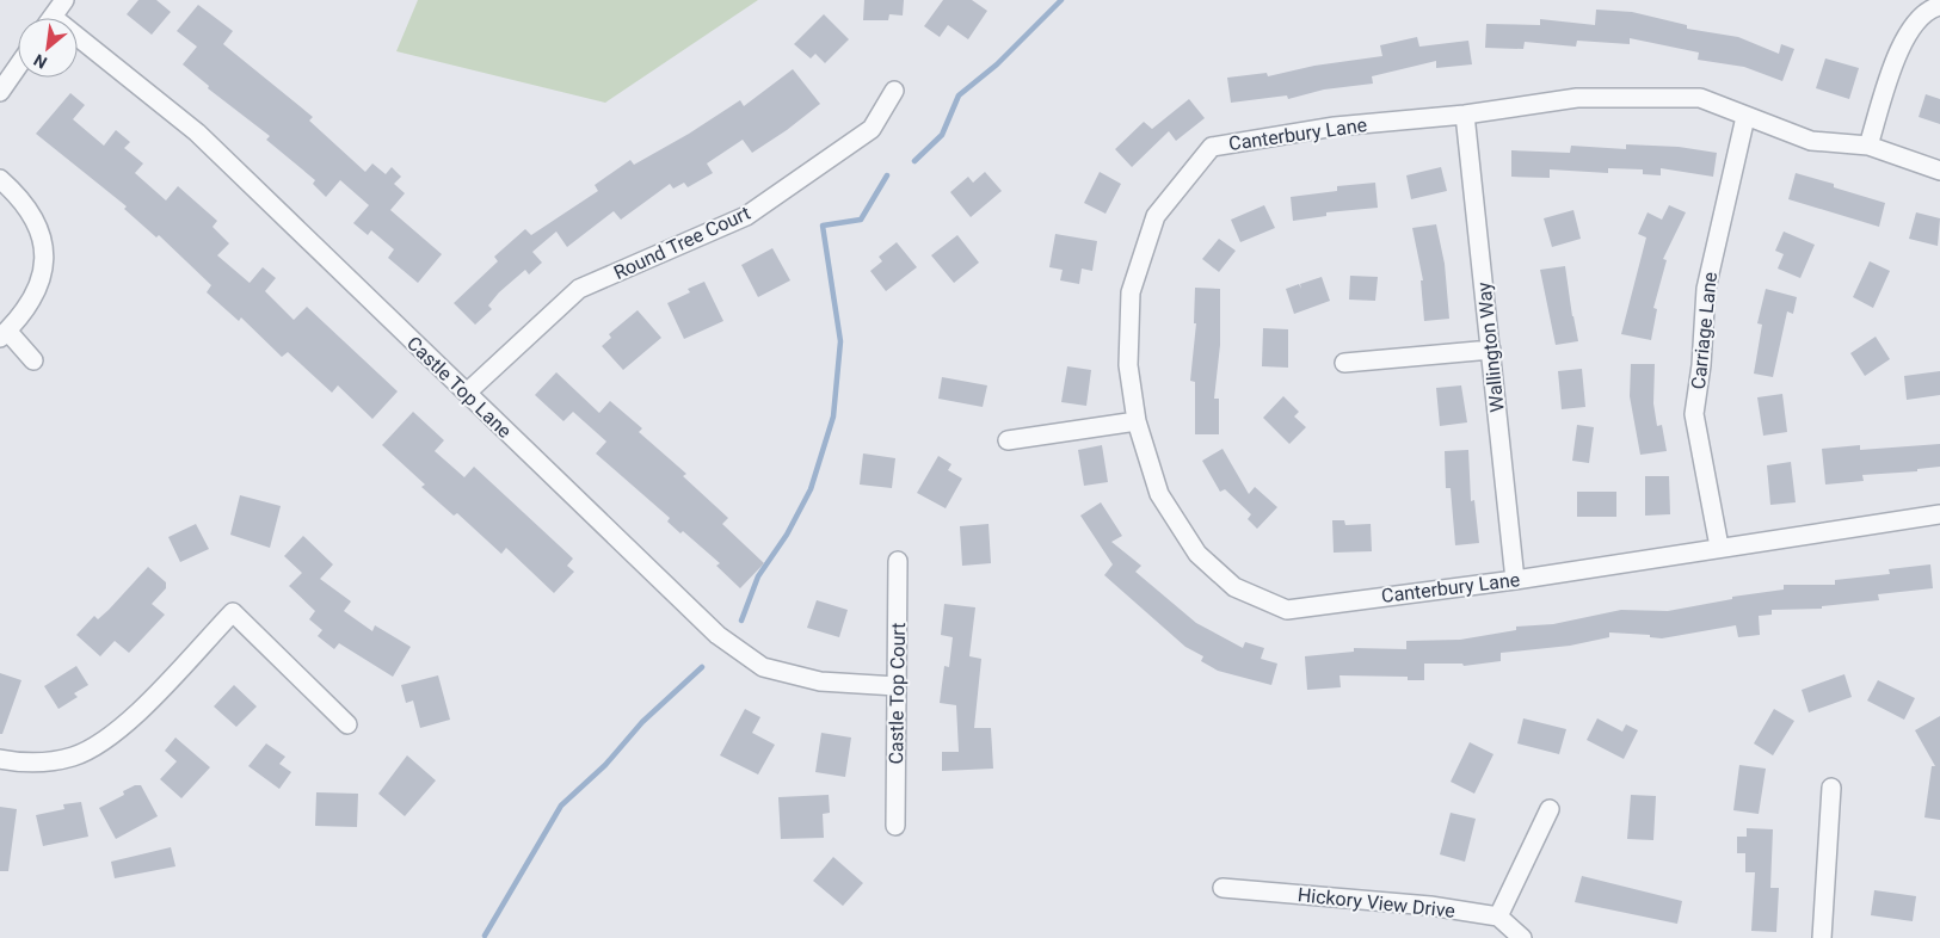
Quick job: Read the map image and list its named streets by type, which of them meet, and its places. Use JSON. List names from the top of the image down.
{
  "streets": {
    "street": [
      "Canterbury Lane",
      "Round Tree Court",
      "Carriage Lane",
      "Wallington Way",
      "Castle Top Lane",
      "Castle Top Court",
      "Hickory View Drive"
    ]
  },
  "crossings": [
    ["Canterbury Lane", "Carriage Lane"],
    ["Canterbury Lane", "Wallington Way"],
    ["Round Tree Court", "Castle Top Lane"],
    ["Castle Top Lane", "Castle Top Court"]
  ],
  "north": "bottom left"
}
